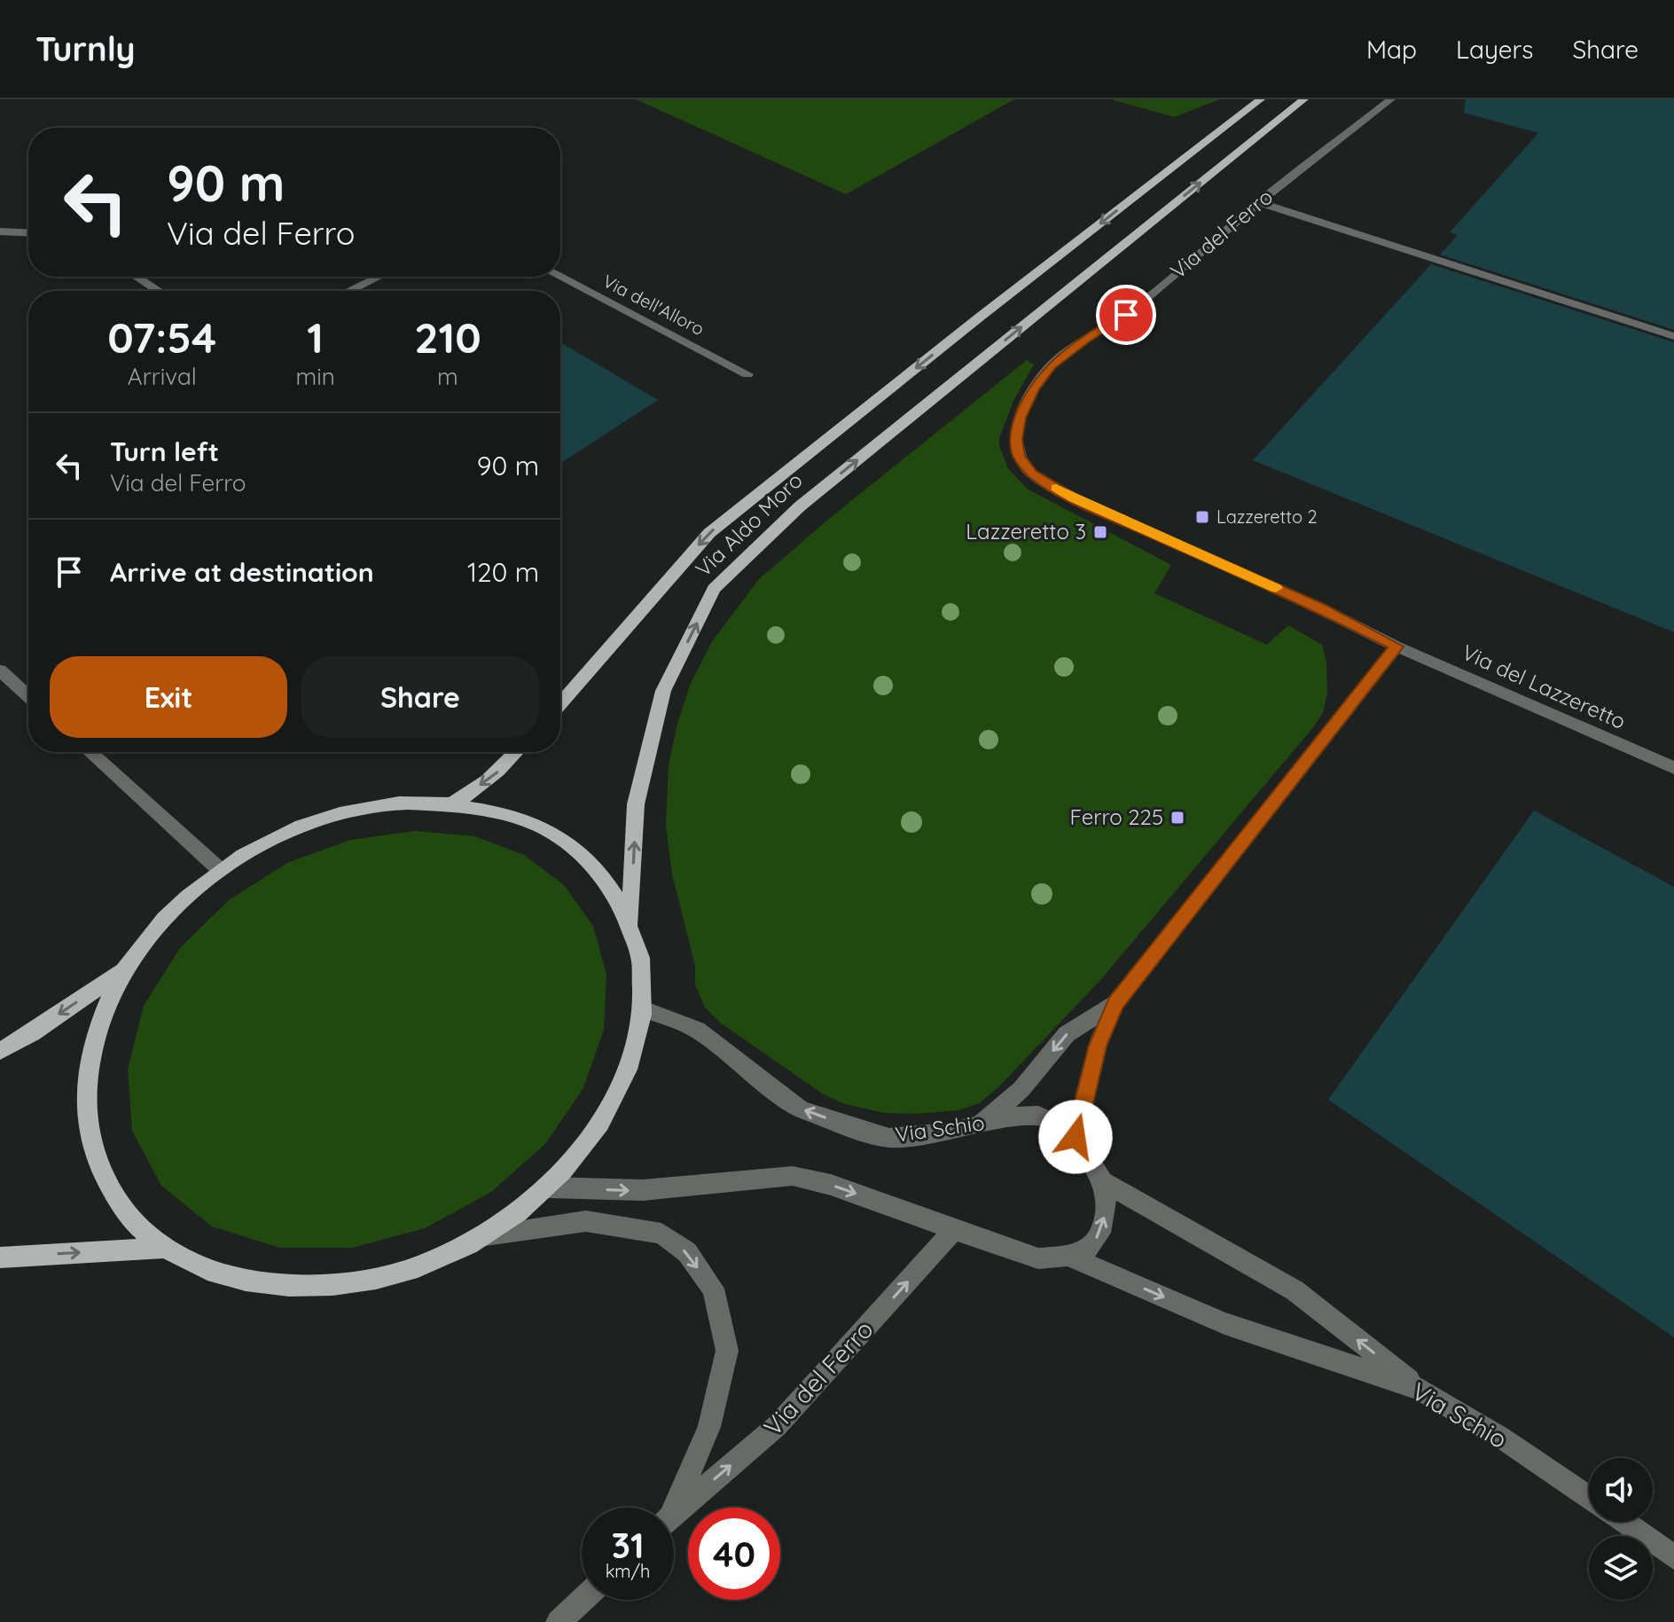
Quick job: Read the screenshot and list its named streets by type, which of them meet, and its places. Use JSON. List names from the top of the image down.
{
  "streets": {
    "main road": ["Via Aldo Moro"],
    "street": [
      "Via del Ferro",
      "Via dell'Alloro",
      "Via del Lazzeretto",
      "Via Schio"
    ]
  },
  "crossings": [
    ["Via del Ferro", "Via Aldo Moro"],
    ["Via del Ferro", "Via del Lazzeretto"],
    ["Via del Ferro", "Via Schio"],
    ["Via Aldo Moro", "Via Schio"]
  ],
  "places": {
    "transit": ["Lazzeretto 2", "Lazzeretto 3", "Ferro 225"]
  },
  "page": {
    "header": "Turnly",
    "nav": ["Map", "Layers", "Share"],
    "turn": ["90 m", "Via del Ferro"],
    "eta": [
      "07:54",
      "Arrival",
      "1",
      "min",
      "210",
      "m"
    ],
    "list": [
      {
        "name": "Turn left",
        "note": "Via del Ferro",
        "value": "90 m"
      },
      {
        "name": "Arrive at destination",
        "value": "120 m"
      }
    ],
    "buttons": ["Exit", "Share"],
    "speed": "31 km/h",
    "limit": "40"
  }
}
